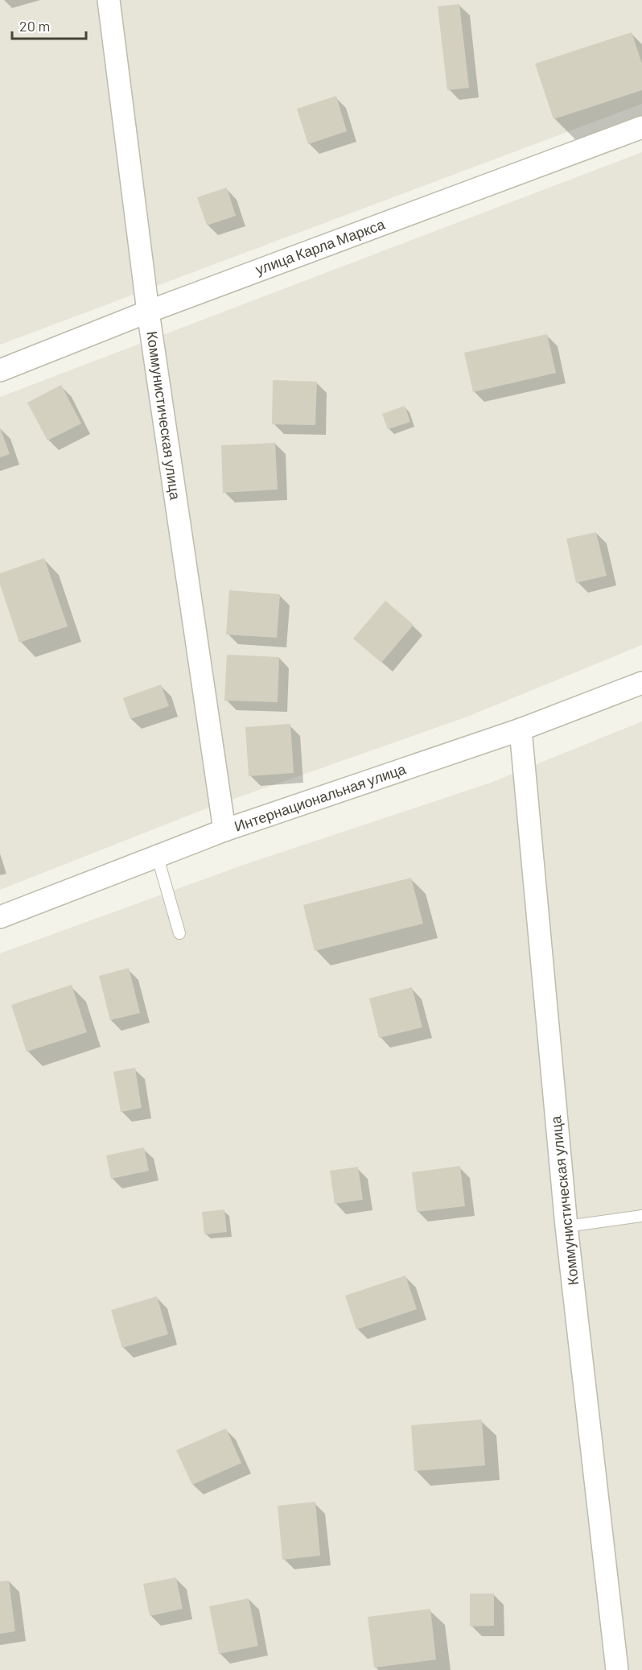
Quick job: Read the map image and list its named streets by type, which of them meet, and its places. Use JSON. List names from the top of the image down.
{
  "streets": {
    "street": ["улица Карла Маркса", "Коммунистическая улица", "Интернациональная улица"]
  },
  "crossings": [
    ["улица Карла Маркса", "Коммунистическая улица"],
    ["Коммунистическая улица", "Интернациональная улица"]
  ],
  "scale_bar": "20 m"
}
